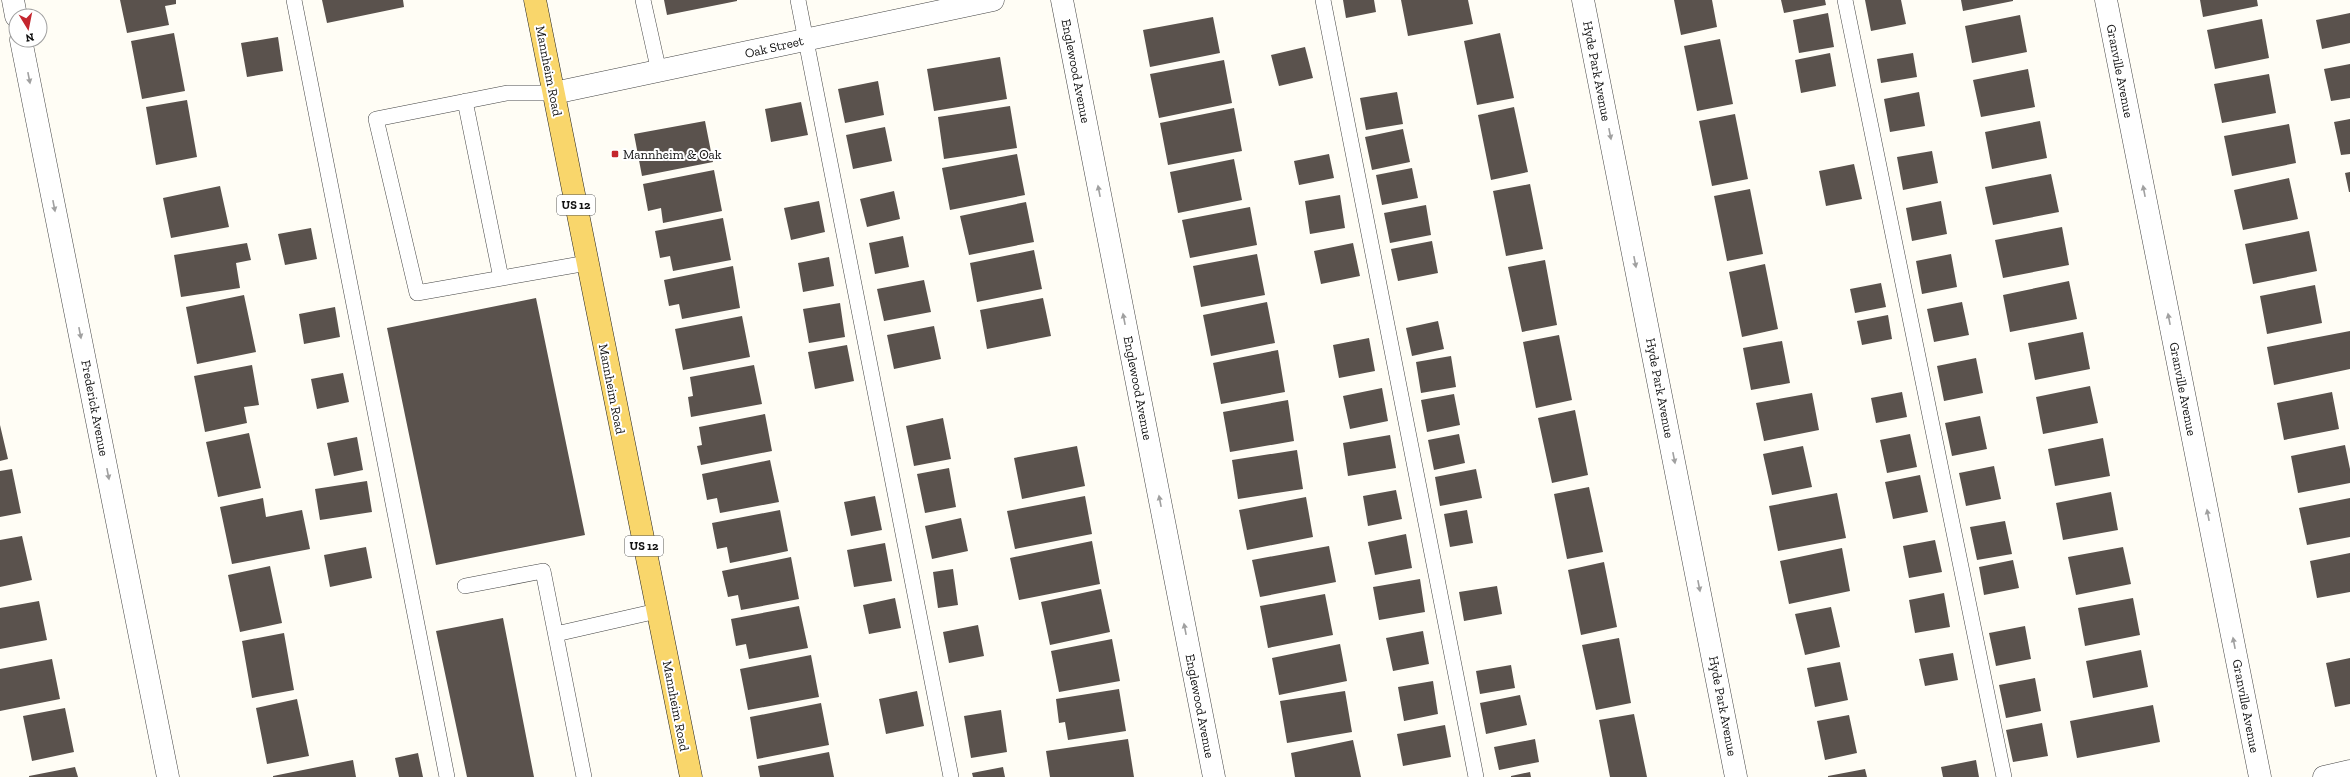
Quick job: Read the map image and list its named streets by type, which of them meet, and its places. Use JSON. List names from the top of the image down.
{
  "streets": {
    "main road": ["Mannheim Road", "US 12"],
    "street": [
      "Oak Street",
      "Englewood Avenue",
      "Hyde Park Avenue",
      "Granville Avenue",
      "Frederick Avenue"
    ]
  },
  "crossings": [
    ["Oak Street", "Mannheim Road"]
  ],
  "one_way": [
    "Englewood Avenue",
    "Hyde Park Avenue",
    "Granville Avenue",
    "Frederick Avenue"
  ],
  "places": {
    "transit": ["Mannheim & Oak"]
  },
  "north": "bottom"
}
